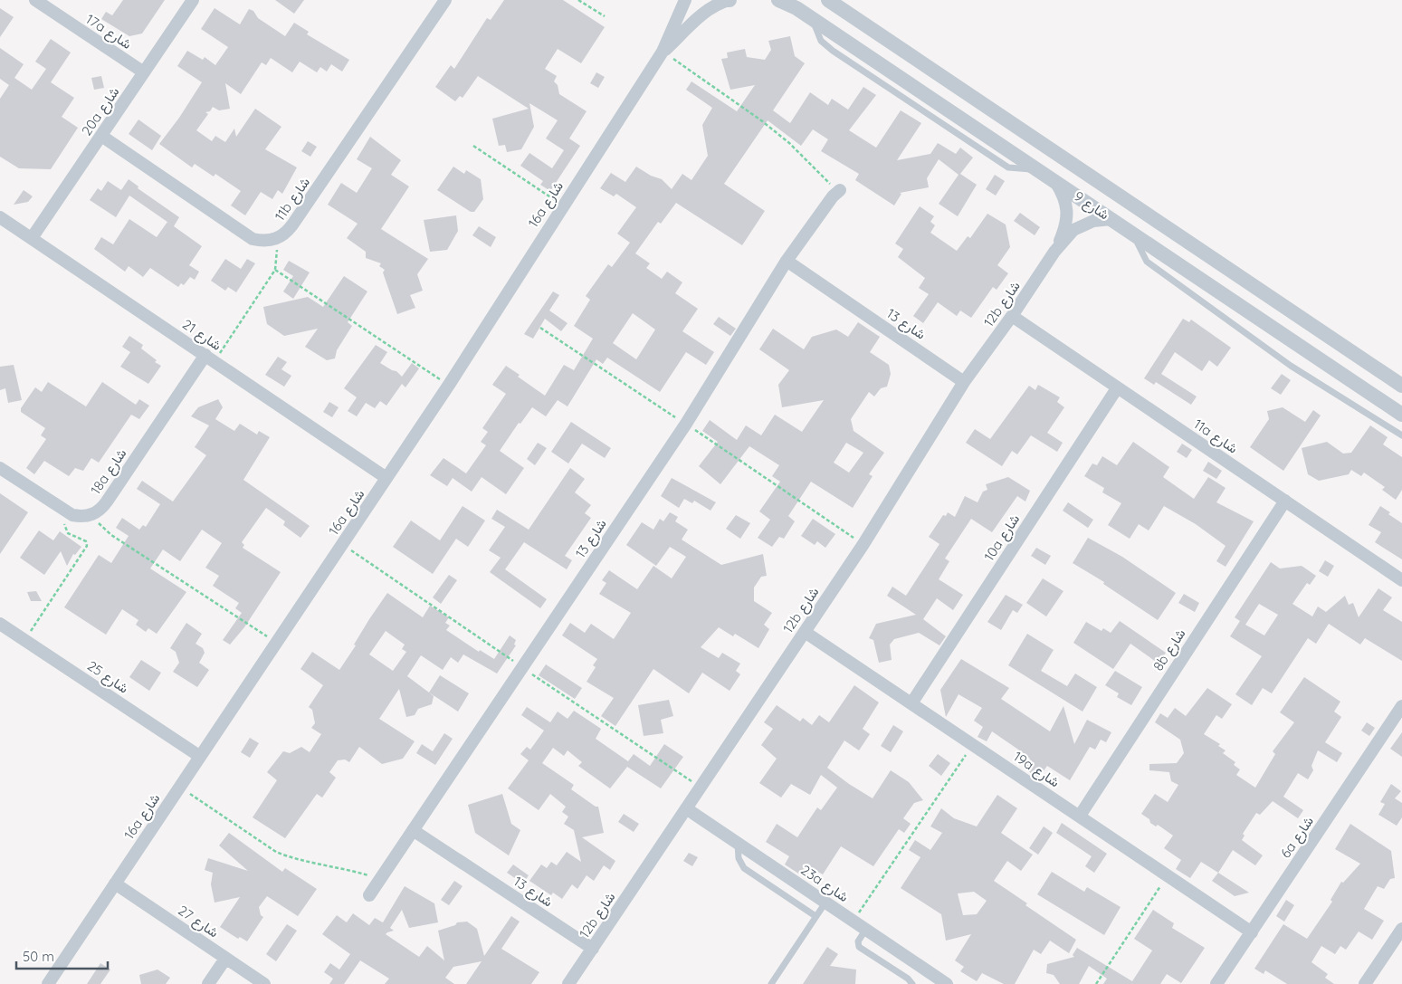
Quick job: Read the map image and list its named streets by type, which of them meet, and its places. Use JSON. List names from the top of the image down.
{
  "streets": {
    "street": [
      "17a شارع",
      "20a شارع",
      "11b شارع",
      "16a شارع",
      "شارع 9",
      "12b شارع",
      "شارع 13",
      "شارع 21",
      "11a شارع",
      "18a شارع",
      "10a شارع",
      "8b شارع",
      "شارع 25",
      "19a شارع",
      "6a شارع",
      "23a شارع",
      "شارع 27"
    ]
  },
  "crossings": [
    ["17a شارع", "20a شارع"],
    ["20a شارع", "11b شارع"],
    ["20a شارع", "شارع 21"],
    ["16a شارع", "شارع 21"],
    ["16a شارع", "شارع 25"],
    ["16a شارع", "شارع 27"],
    ["شارع 9", "12b شارع"],
    ["12b شارع", "شارع 13"],
    ["12b شارع", "11a شارع"],
    ["12b شارع", "19a شارع"],
    ["12b شارع", "23a شارع"],
    ["شارع 21", "18a شارع"],
    ["11a شارع", "10a شارع"],
    ["11a شارع", "8b شارع"],
    ["10a شارع", "19a شارع"],
    ["8b شارع", "19a شارع"],
    ["19a شارع", "6a شارع"]
  ],
  "scale_bar": "50 m"
}
